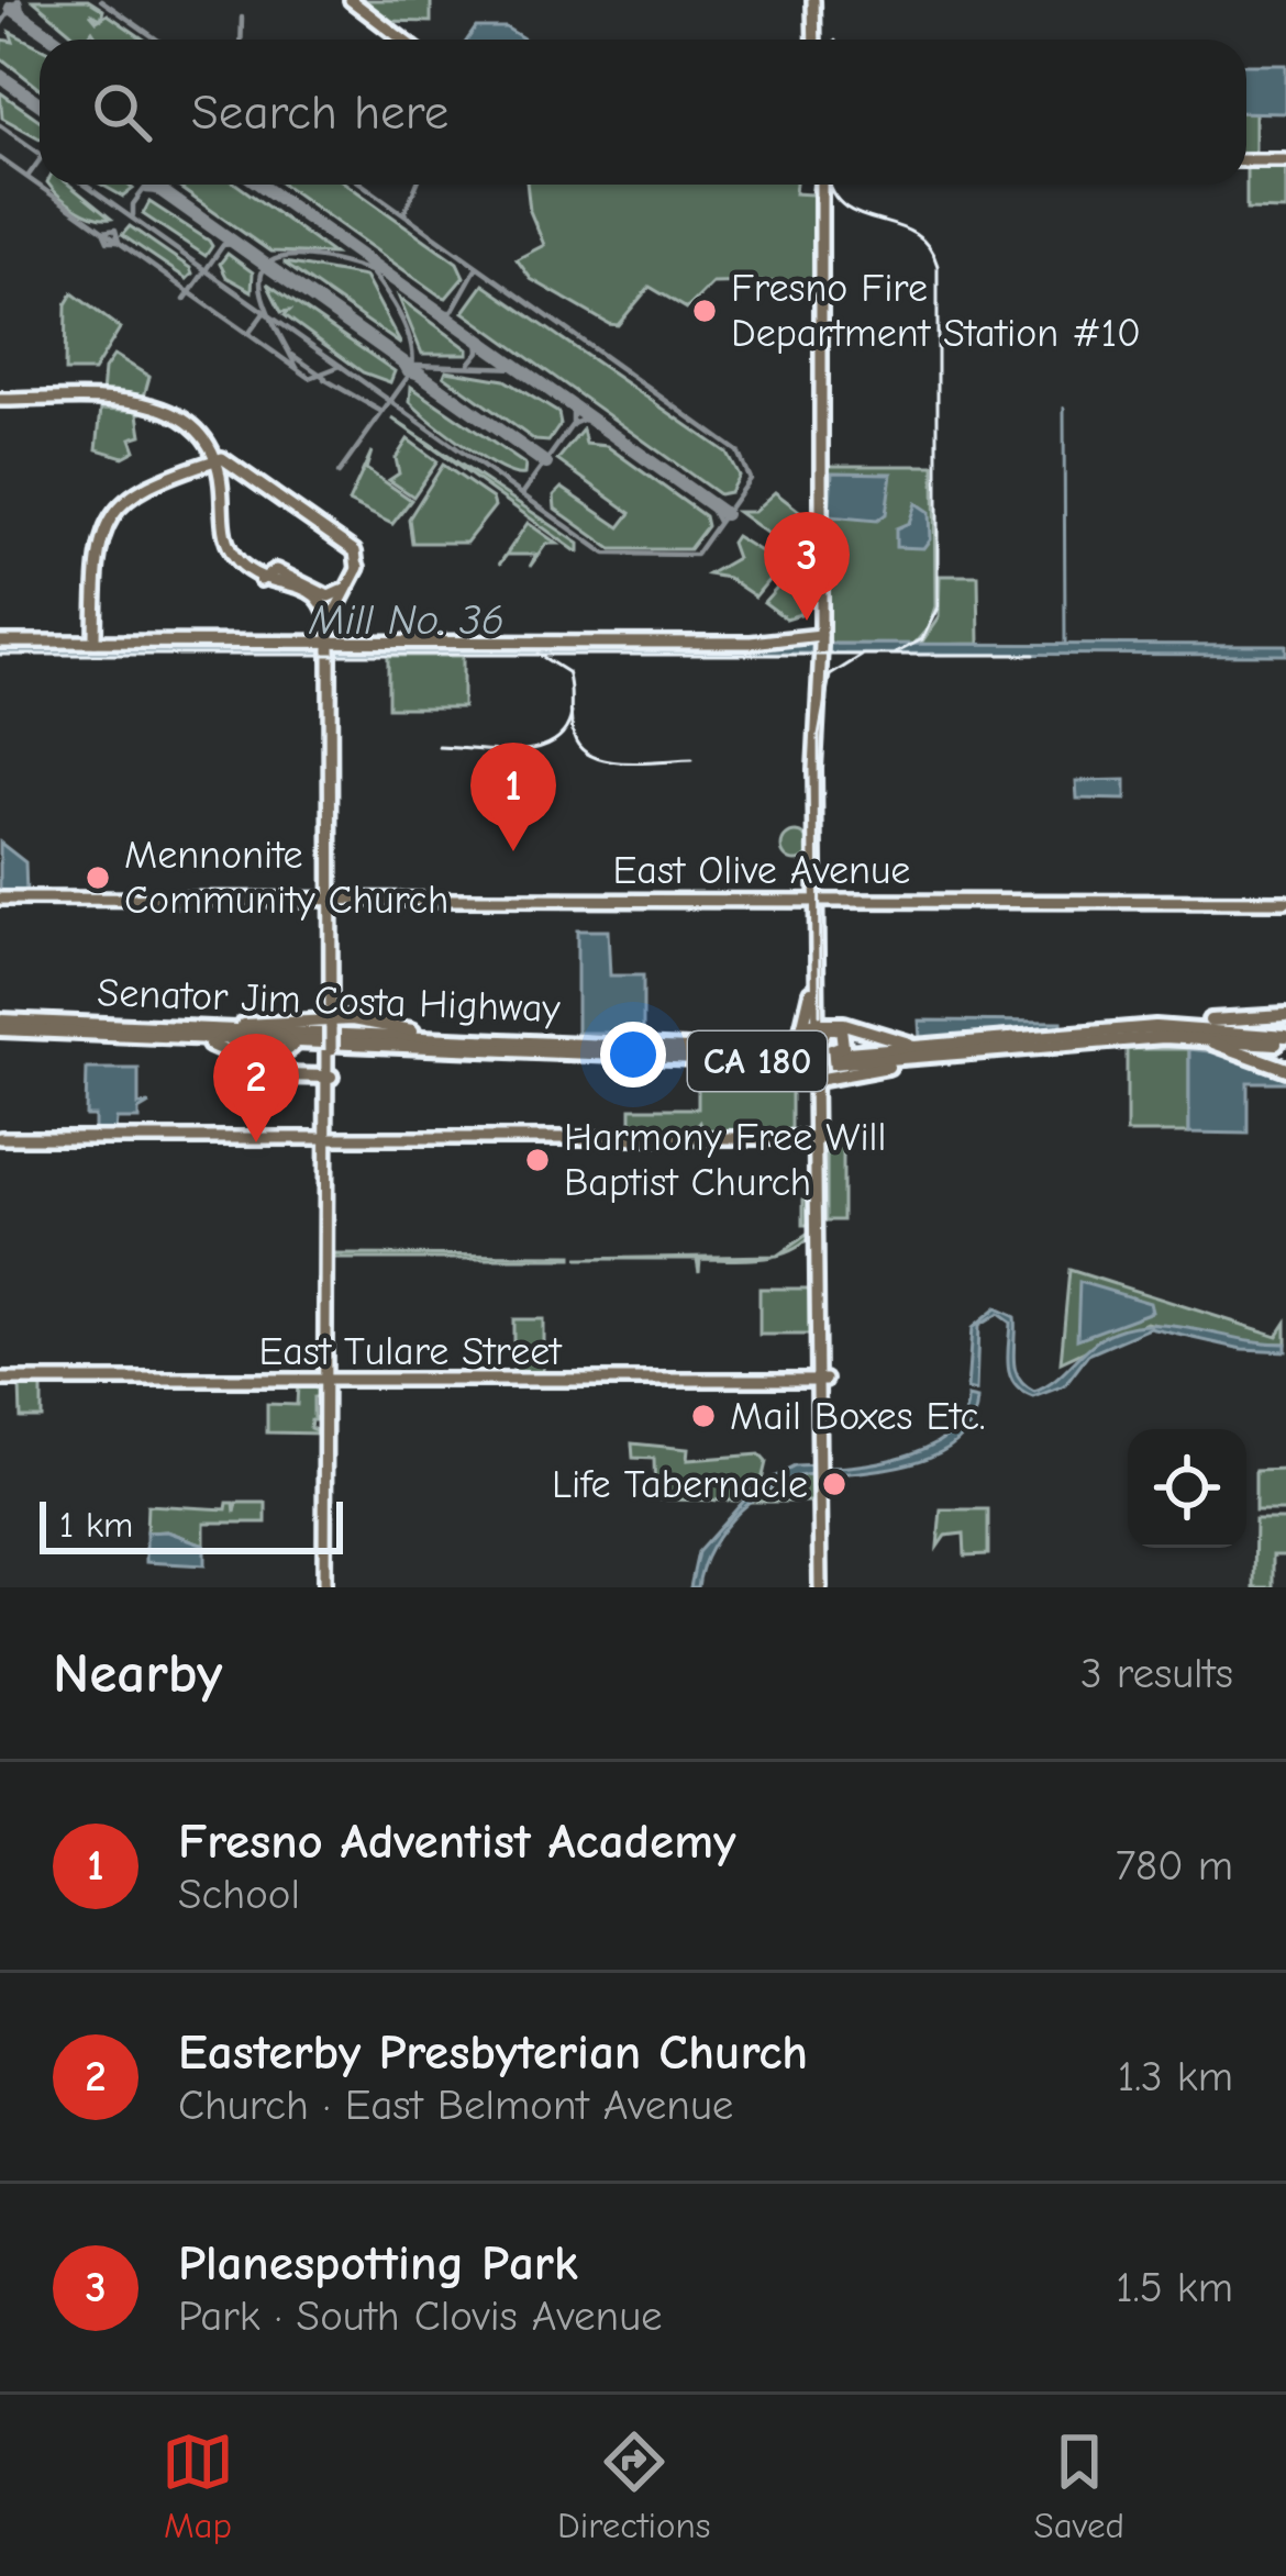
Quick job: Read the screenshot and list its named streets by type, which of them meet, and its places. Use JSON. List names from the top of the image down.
{
  "streets": {
    "highway": ["Senator Jim Costa Highway", "CA 180"],
    "main road": ["East Olive Avenue", "East Tulare Street"]
  },
  "crossings": [
    ["Senator Jim Costa Highway", "CA 180"]
  ],
  "water": ["Mill No. 36"],
  "places": [
    "Fresno Fire Department Station #10",
    "Mennonite Community Church",
    "Harmony Free Will Baptist Church",
    "Mail Boxes Etc.",
    "Life Tabernacle"
  ],
  "scale_bar": "1 km",
  "page": {
    "search": "Search here",
    "pins": ["3", "1", "2"],
    "scale": "1 km",
    "heading": ["Nearby", "3 results"],
    "list": [
      {
        "mark": "1",
        "name": "Fresno Adventist Academy",
        "note": "School",
        "value": "780 m"
      },
      {
        "mark": "2",
        "name": "Easterby Presbyterian Church",
        "note": "Church · East Belmont Avenue",
        "value": "1.3 km"
      },
      {
        "mark": "3",
        "name": "Planespotting Park",
        "note": "Park · South Clovis Avenue",
        "value": "1.5 km"
      }
    ],
    "nav": ["Map", "Directions", "Saved"]
  }
}
